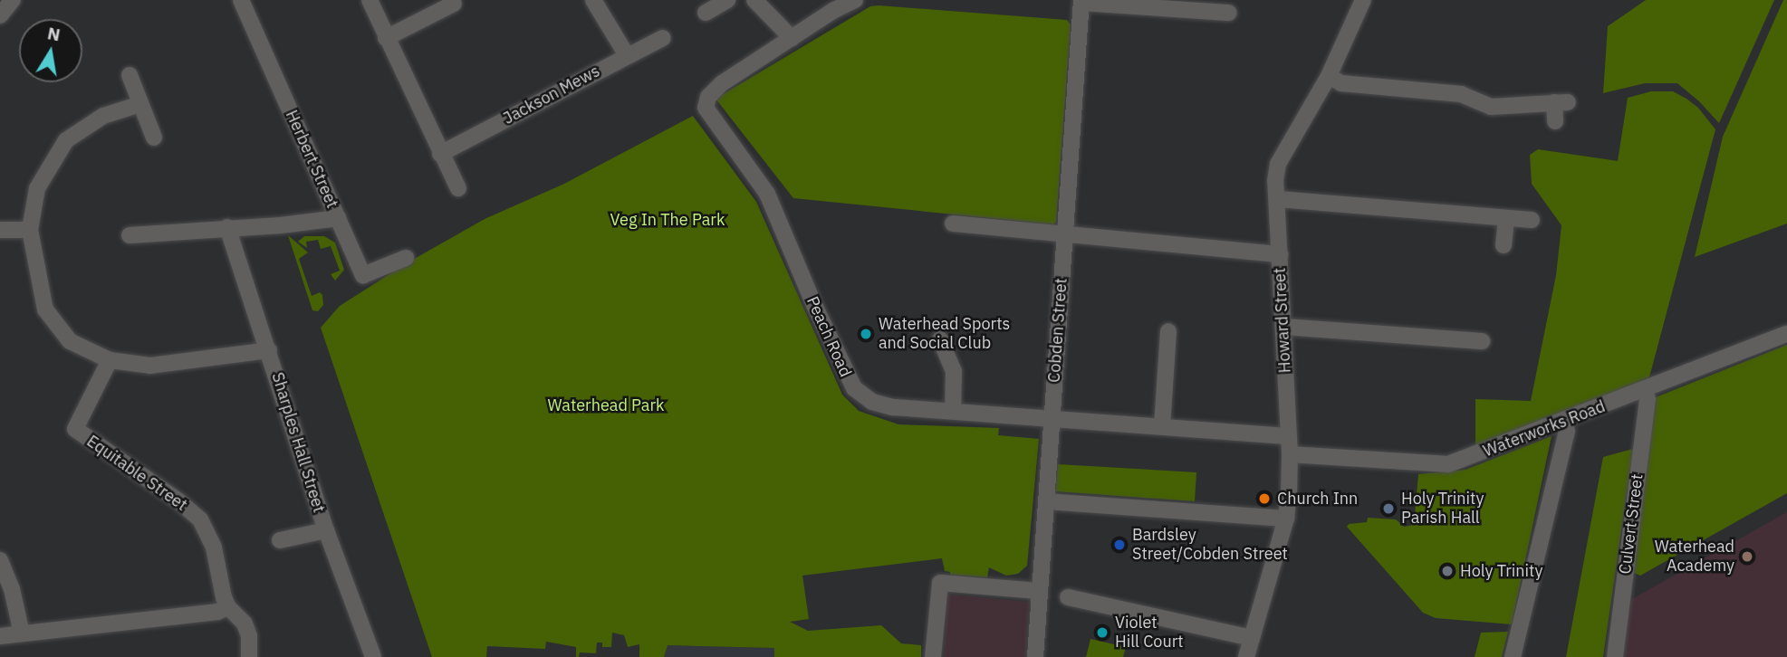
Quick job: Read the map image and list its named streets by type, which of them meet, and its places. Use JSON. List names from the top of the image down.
{
  "streets": {
    "street": [
      "Jackson Mews",
      "Herbert Street",
      "Howard Street",
      "Cobden Street",
      "Peach Road",
      "Waterworks Road",
      "Sharples Hall Street",
      "Equitable Street",
      "Culvert Street"
    ]
  },
  "crossings": [
    ["Howard Street", "Peach Road"],
    ["Howard Street", "Waterworks Road"],
    ["Cobden Street", "Peach Road"],
    ["Waterworks Road", "Culvert Street"]
  ],
  "parks": ["Veg In The Park", "Waterhead Park"],
  "places": [
    "Waterhead Sports and Social Club",
    "Church Inn",
    "Holy Trinity Parish Hall",
    "Bardsley Street/Cobden Street",
    "Waterhead Academy",
    "Holy Trinity",
    "Violet Hill Court"
  ],
  "north": "top"
}
